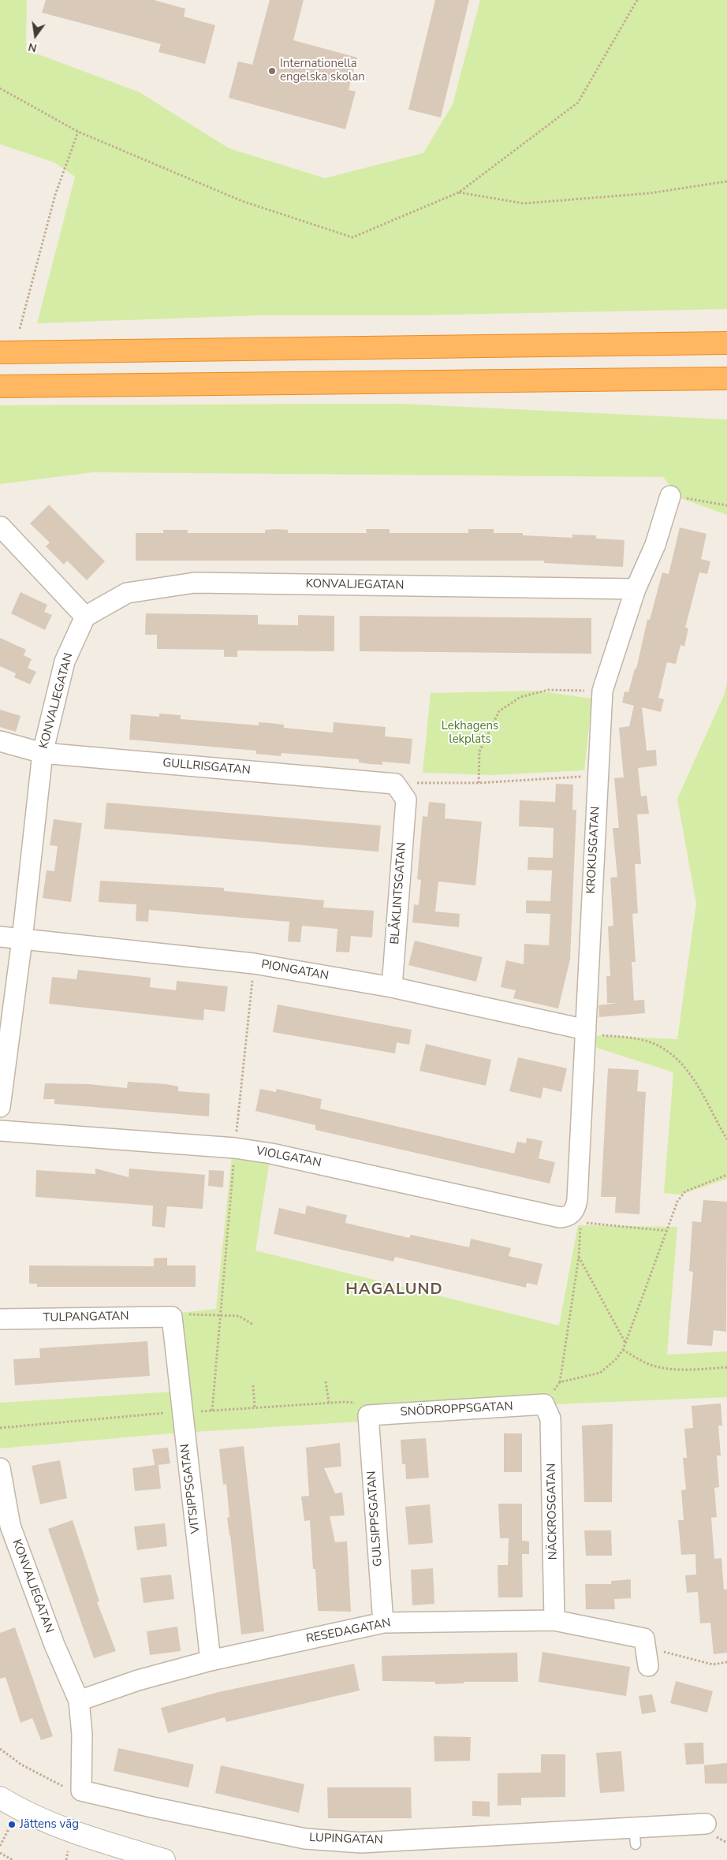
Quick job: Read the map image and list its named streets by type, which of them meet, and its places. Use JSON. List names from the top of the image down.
{
  "streets": {
    "street": [
      "KONVALJEGATAN",
      "GULLRISGATAN",
      "KROKUSGATAN",
      "BLÅKLINTSGATAN",
      "PIONGATAN",
      "VIOLGATAN",
      "TULPANGATAN",
      "SNÖDROPPSGATAN",
      "VITSIPPSGATAN",
      "NÄCKROSGATAN",
      "GULSIPPSGATAN",
      "RESEDAGATAN",
      "LUPINGATAN"
    ]
  },
  "crossings": [
    ["KONVALJEGATAN", "GULLRISGATAN"],
    ["KONVALJEGATAN", "KROKUSGATAN"],
    ["KONVALJEGATAN", "PIONGATAN"],
    ["KONVALJEGATAN", "RESEDAGATAN"],
    ["GULLRISGATAN", "BLÅKLINTSGATAN"],
    ["KROKUSGATAN", "PIONGATAN"],
    ["KROKUSGATAN", "VIOLGATAN"],
    ["BLÅKLINTSGATAN", "PIONGATAN"],
    ["TULPANGATAN", "VITSIPPSGATAN"],
    ["SNÖDROPPSGATAN", "NÄCKROSGATAN"],
    ["SNÖDROPPSGATAN", "GULSIPPSGATAN"],
    ["VITSIPPSGATAN", "RESEDAGATAN"],
    ["NÄCKROSGATAN", "RESEDAGATAN"],
    ["GULSIPPSGATAN", "RESEDAGATAN"]
  ],
  "districts": ["HAGALUND"],
  "parks": ["Lekhagens lekplats"],
  "places": ["Internationella engelska skolan", "Jättens väg"],
  "north": "bottom"
}
